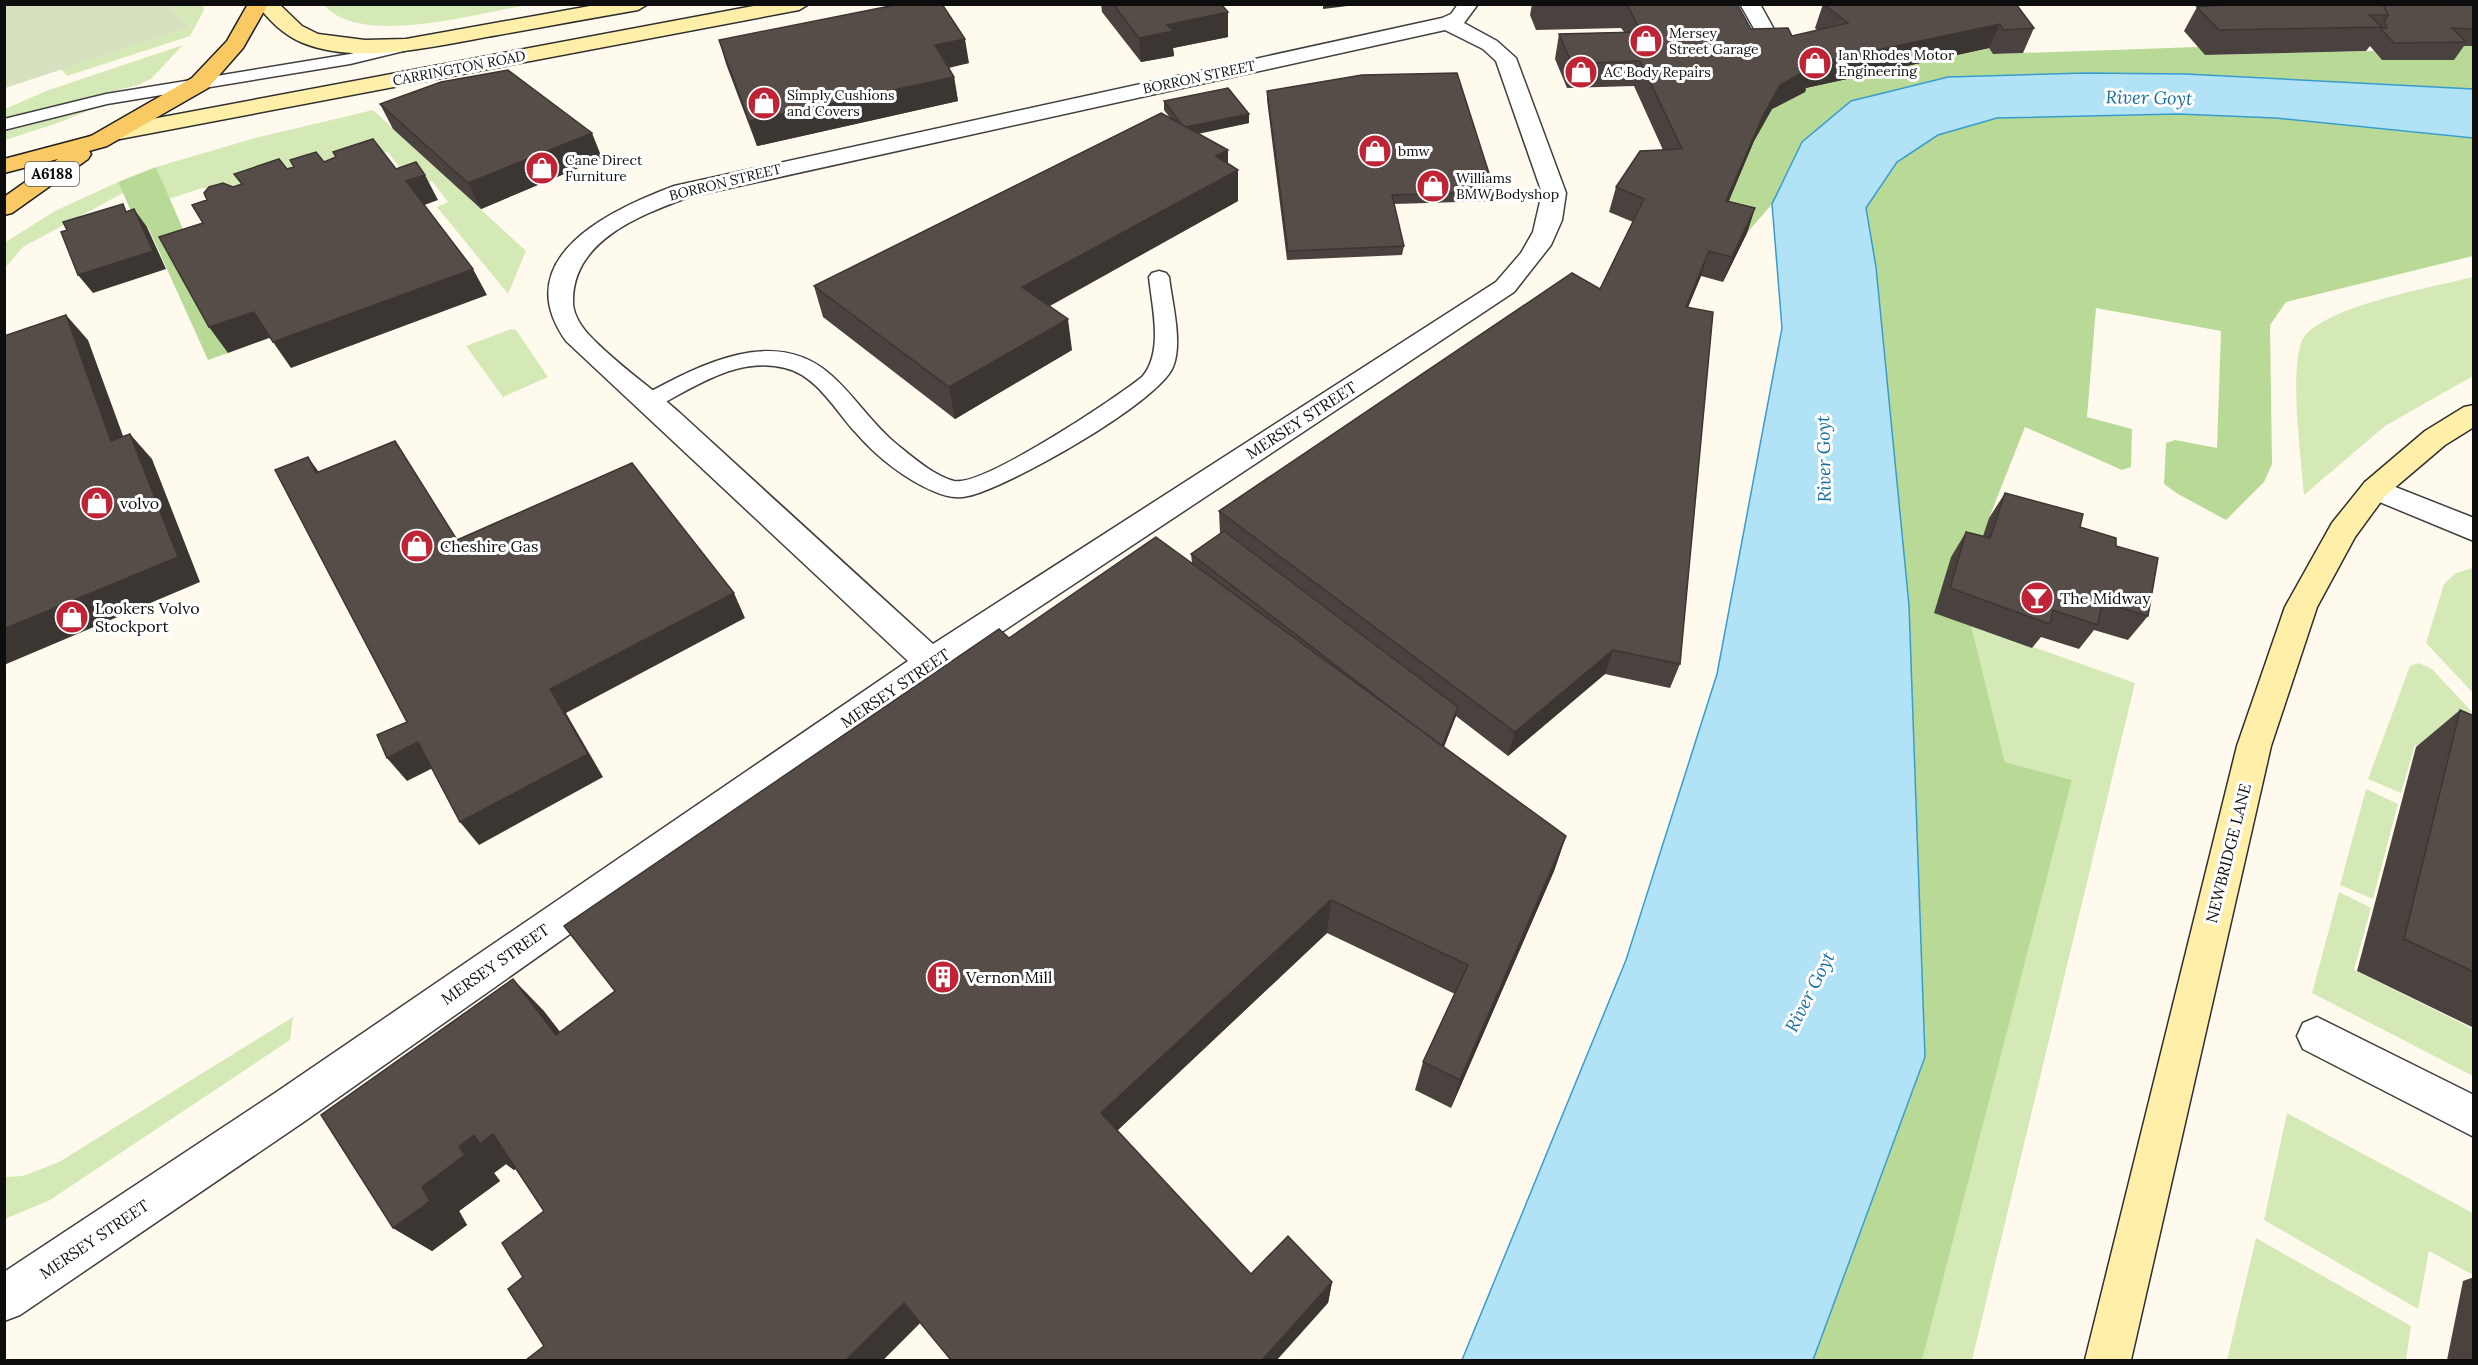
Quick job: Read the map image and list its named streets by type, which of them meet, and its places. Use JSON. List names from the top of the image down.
{
  "streets": {
    "main road": ["CARRINGTON ROAD", "A6188", "NEWBRIDGE LANE"],
    "street": ["BORRON STREET", "MERSEY STREET"]
  },
  "crossings": [
    ["CARRINGTON ROAD", "A6188"],
    ["BORRON STREET", "MERSEY STREET"]
  ],
  "water": ["River Goyt"],
  "places": {
    "shop": [
      "Mersey Street Garage",
      "Ian Rhodes Motor Engineering",
      "AC Body Repairs",
      "Simply Cushions and Covers",
      "bmw",
      "Cane Direct Furniture",
      "Williams BMW Bodyshop",
      "volvo",
      "Cheshire Gas",
      "Lookers Volvo Stockport"
    ],
    "bar": ["The Midway"],
    "building": ["Vernon Mill"]
  }
}
